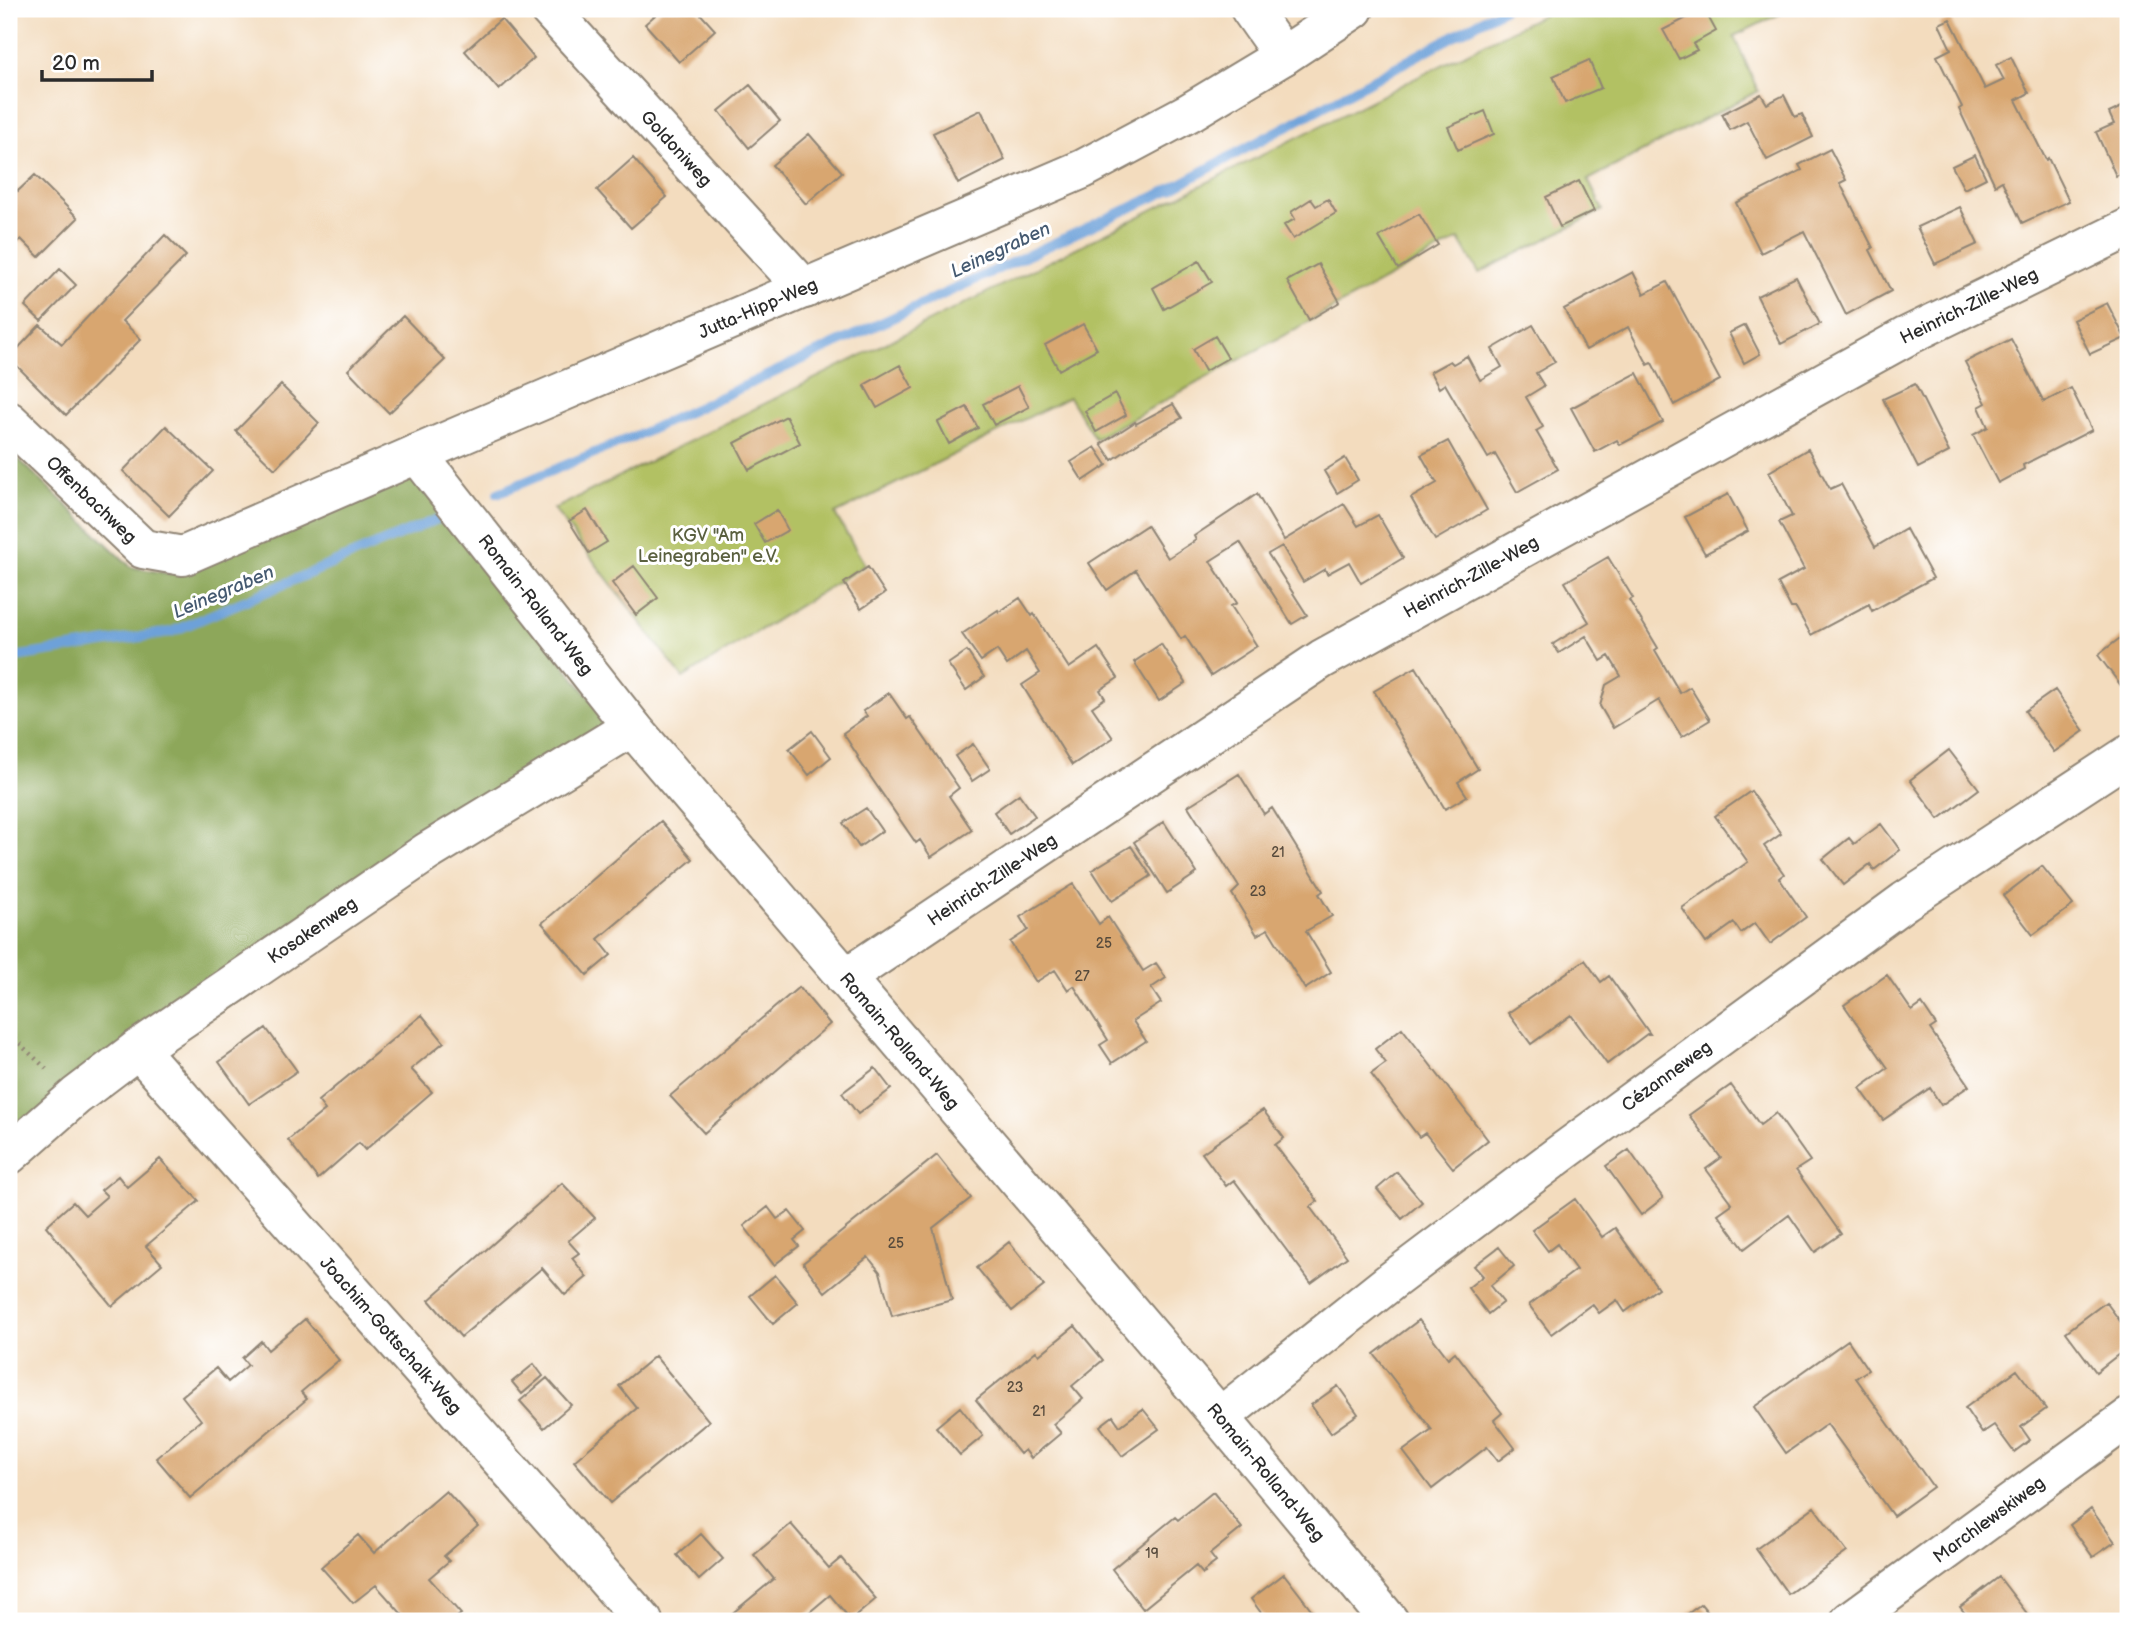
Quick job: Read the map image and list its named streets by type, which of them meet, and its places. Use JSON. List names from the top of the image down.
{
  "streets": {
    "street": [
      "Goldoniweg",
      "Heinrich-Zille-Weg",
      "Jutta-Hipp-Weg",
      "Offenbachweg",
      "Romain-Rolland-Weg",
      "Kosakenweg",
      "Cézanneweg",
      "Joachim-Gottschalk-Weg",
      "Marchlewskiweg"
    ]
  },
  "crossings": [
    ["Goldoniweg", "Jutta-Hipp-Weg"],
    ["Heinrich-Zille-Weg", "Romain-Rolland-Weg"],
    ["Jutta-Hipp-Weg", "Offenbachweg"],
    ["Jutta-Hipp-Weg", "Romain-Rolland-Weg"],
    ["Romain-Rolland-Weg", "Kosakenweg"],
    ["Romain-Rolland-Weg", "Cézanneweg"],
    ["Kosakenweg", "Joachim-Gottschalk-Weg"]
  ],
  "water": ["Leinegraben"],
  "parks": ["KGV \"Am Leinegraben\" e.V."],
  "house_numbers": [
    "21",
    "23",
    "25",
    "27",
    "25",
    "23",
    "21",
    "19"
  ],
  "scale_bar": "20 m"
}
